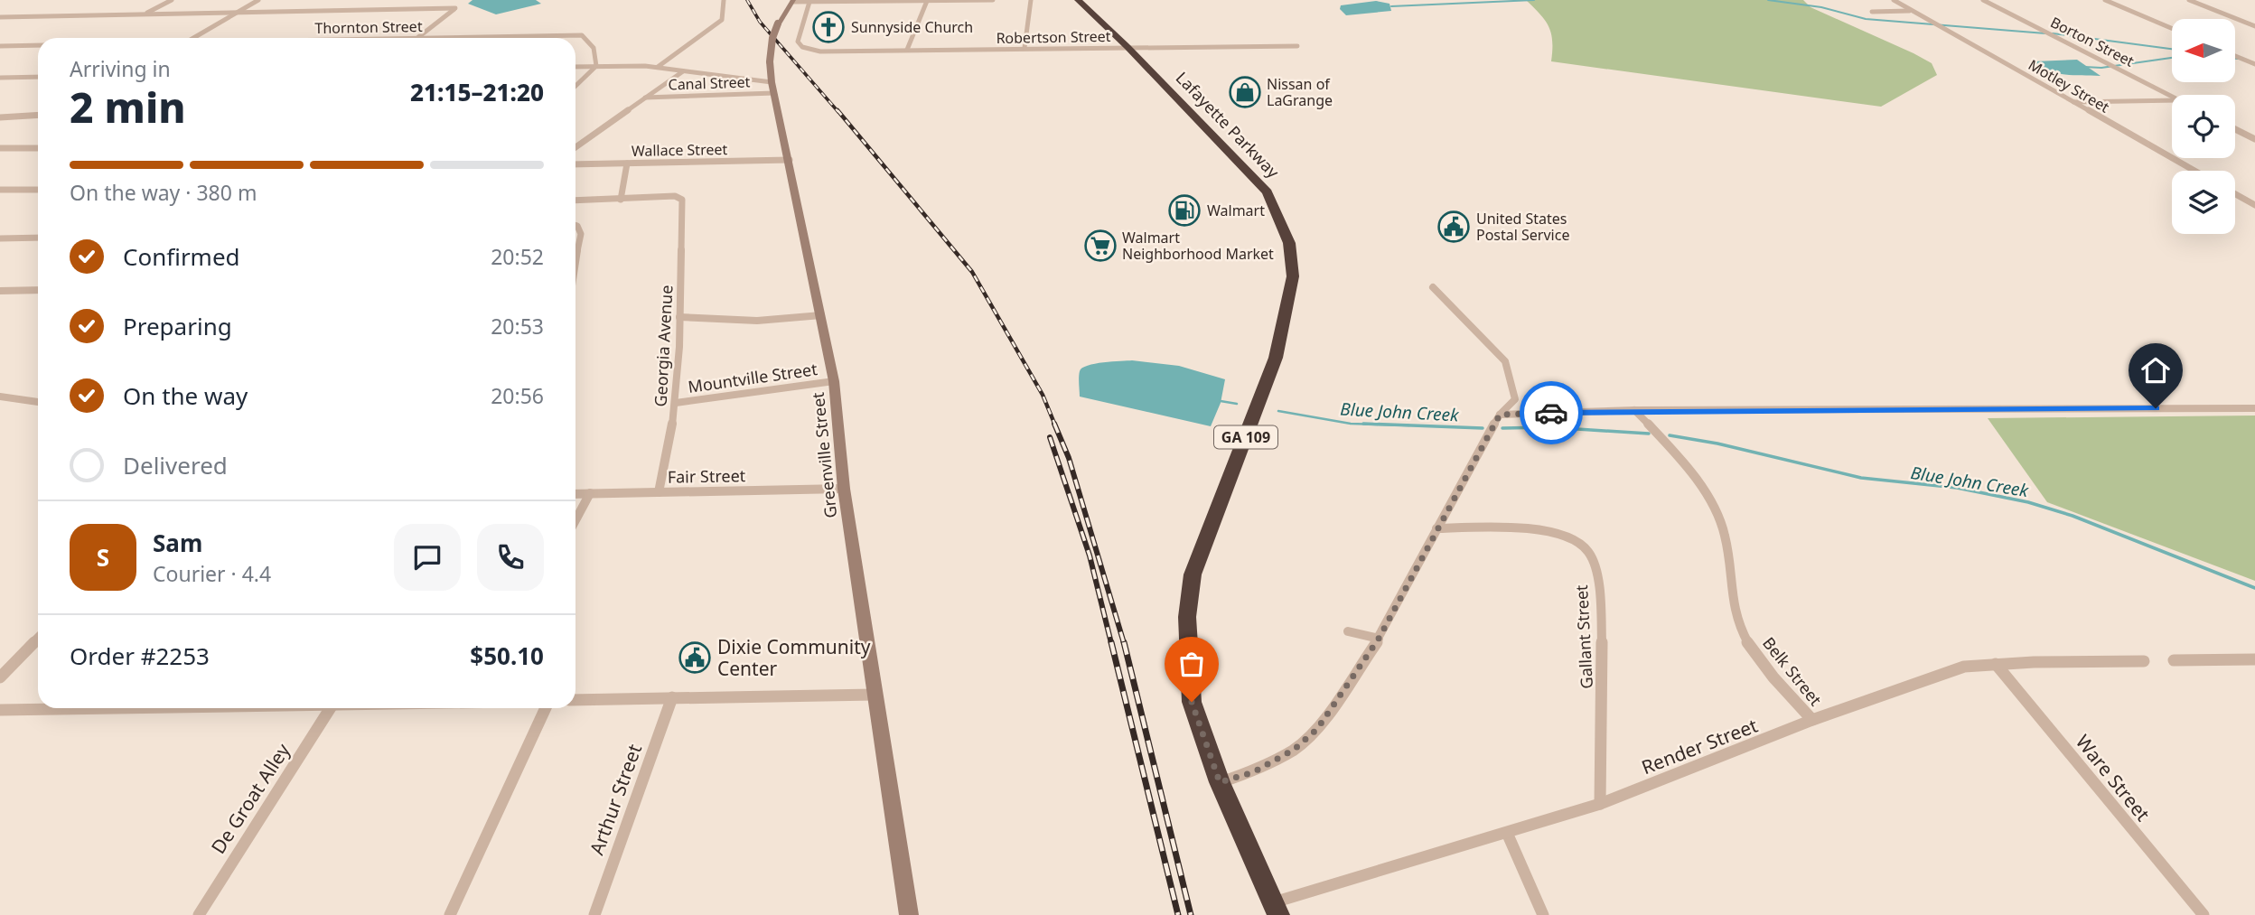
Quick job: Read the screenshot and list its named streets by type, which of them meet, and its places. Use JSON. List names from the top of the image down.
{
  "streets": {
    "highway": ["Lafayette Parkway", "GA 109"],
    "street": [
      "Thornton Street",
      "Robertson Street",
      "Borton Street",
      "Canal Street",
      "Motley Street",
      "Wallace Street",
      "Georgia Avenue",
      "Mountville Street",
      "Greenville Street",
      "Fair Street",
      "Gallant Street",
      "Belk Street",
      "Render Street",
      "Ware Street",
      "De Groat Alley",
      "Arthur Street"
    ]
  },
  "crossings": [
    ["Robertson Street", "Lafayette Parkway"],
    ["Canal Street", "Greenville Street"],
    ["Lafayette Parkway", "Render Street"],
    ["Wallace Street", "Greenville Street"],
    ["Georgia Avenue", "Mountville Street"],
    ["Georgia Avenue", "Fair Street"],
    ["Mountville Street", "Greenville Street"],
    ["Greenville Street", "Fair Street"],
    ["Gallant Street", "Render Street"],
    ["Belk Street", "Render Street"],
    ["Render Street", "Ware Street"]
  ],
  "water": ["Blue John Creek"],
  "places": {
    "church": ["Sunnyside Church"],
    "shop": ["Nissan of LaGrange"],
    "fuel station": ["Walmart"],
    "public building": ["United States Postal Service", "Dixie Community Center"],
    "supermarket": ["Walmart Neighborhood Market"]
  },
  "north": "left",
  "page": {
    "heading": ["2 min", "Arriving in", "21:15–21:20"],
    "panel": [
      "Sam",
      "Courier · 4.4",
      "Order #2253",
      "$50.10"
    ],
    "bar": "On the way · 380 m",
    "list": [
      ["Confirmed", "20:52"],
      ["Preparing", "20:53"],
      ["On the way", "20:56"],
      "Delivered"
    ],
    "round": "S"
  }
}
